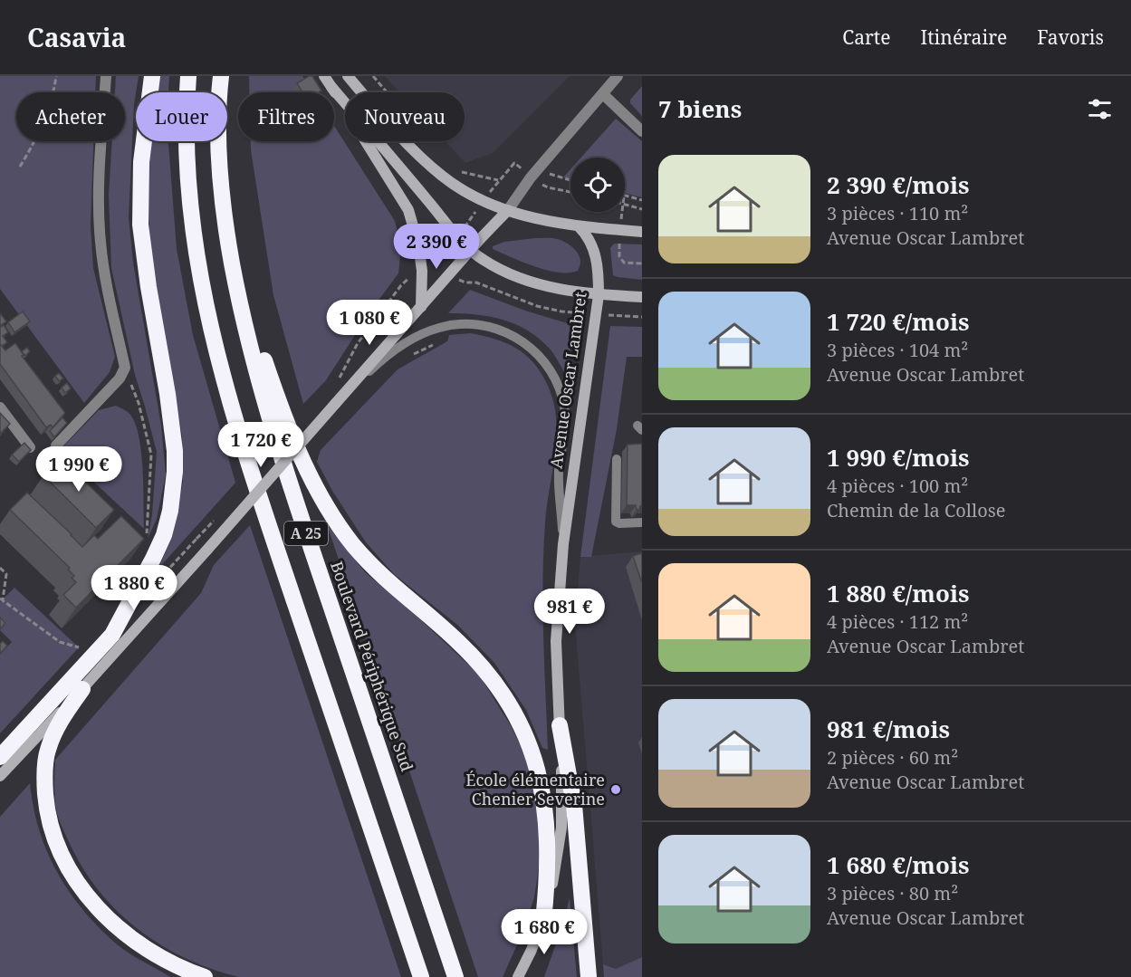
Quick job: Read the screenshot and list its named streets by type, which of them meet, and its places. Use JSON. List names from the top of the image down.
{
  "streets": {
    "highway": ["A 25", "Boulevard Périphérique Sud"],
    "main road": ["Avenue Oscar Lambret"]
  },
  "places": ["École élémentaire Chenier Severine"],
  "page": {
    "header": "Casavia",
    "nav": ["Carte", "Itinéraire", "Favoris"],
    "heading": "7 biens",
    "chip": [
      "Acheter",
      "Louer",
      "Filtres",
      "Nouveau"
    ],
    "list": [
      {
        "name": "2 390 €/mois",
        "note": "3 pièces · 110 m² · Avenue Oscar Lambret"
      },
      {
        "name": "1 720 €/mois",
        "note": "3 pièces · 104 m² · Avenue Oscar Lambret"
      },
      {
        "name": "1 990 €/mois",
        "note": "4 pièces · 100 m² · Chemin de la Collose"
      },
      {
        "name": "1 880 €/mois",
        "note": "4 pièces · 112 m² · Avenue Oscar Lambret"
      },
      {
        "name": "981 €/mois",
        "note": "2 pièces · 60 m² · Avenue Oscar Lambret"
      },
      {
        "name": "1 680 €/mois",
        "note": "3 pièces · 80 m² · Avenue Oscar Lambret"
      }
    ],
    "price": [
      "2 390 €",
      "1 080 €",
      "1 720 €",
      "1 990 €",
      "1 880 €",
      "981 €",
      "1 680 €"
    ]
  }
}
